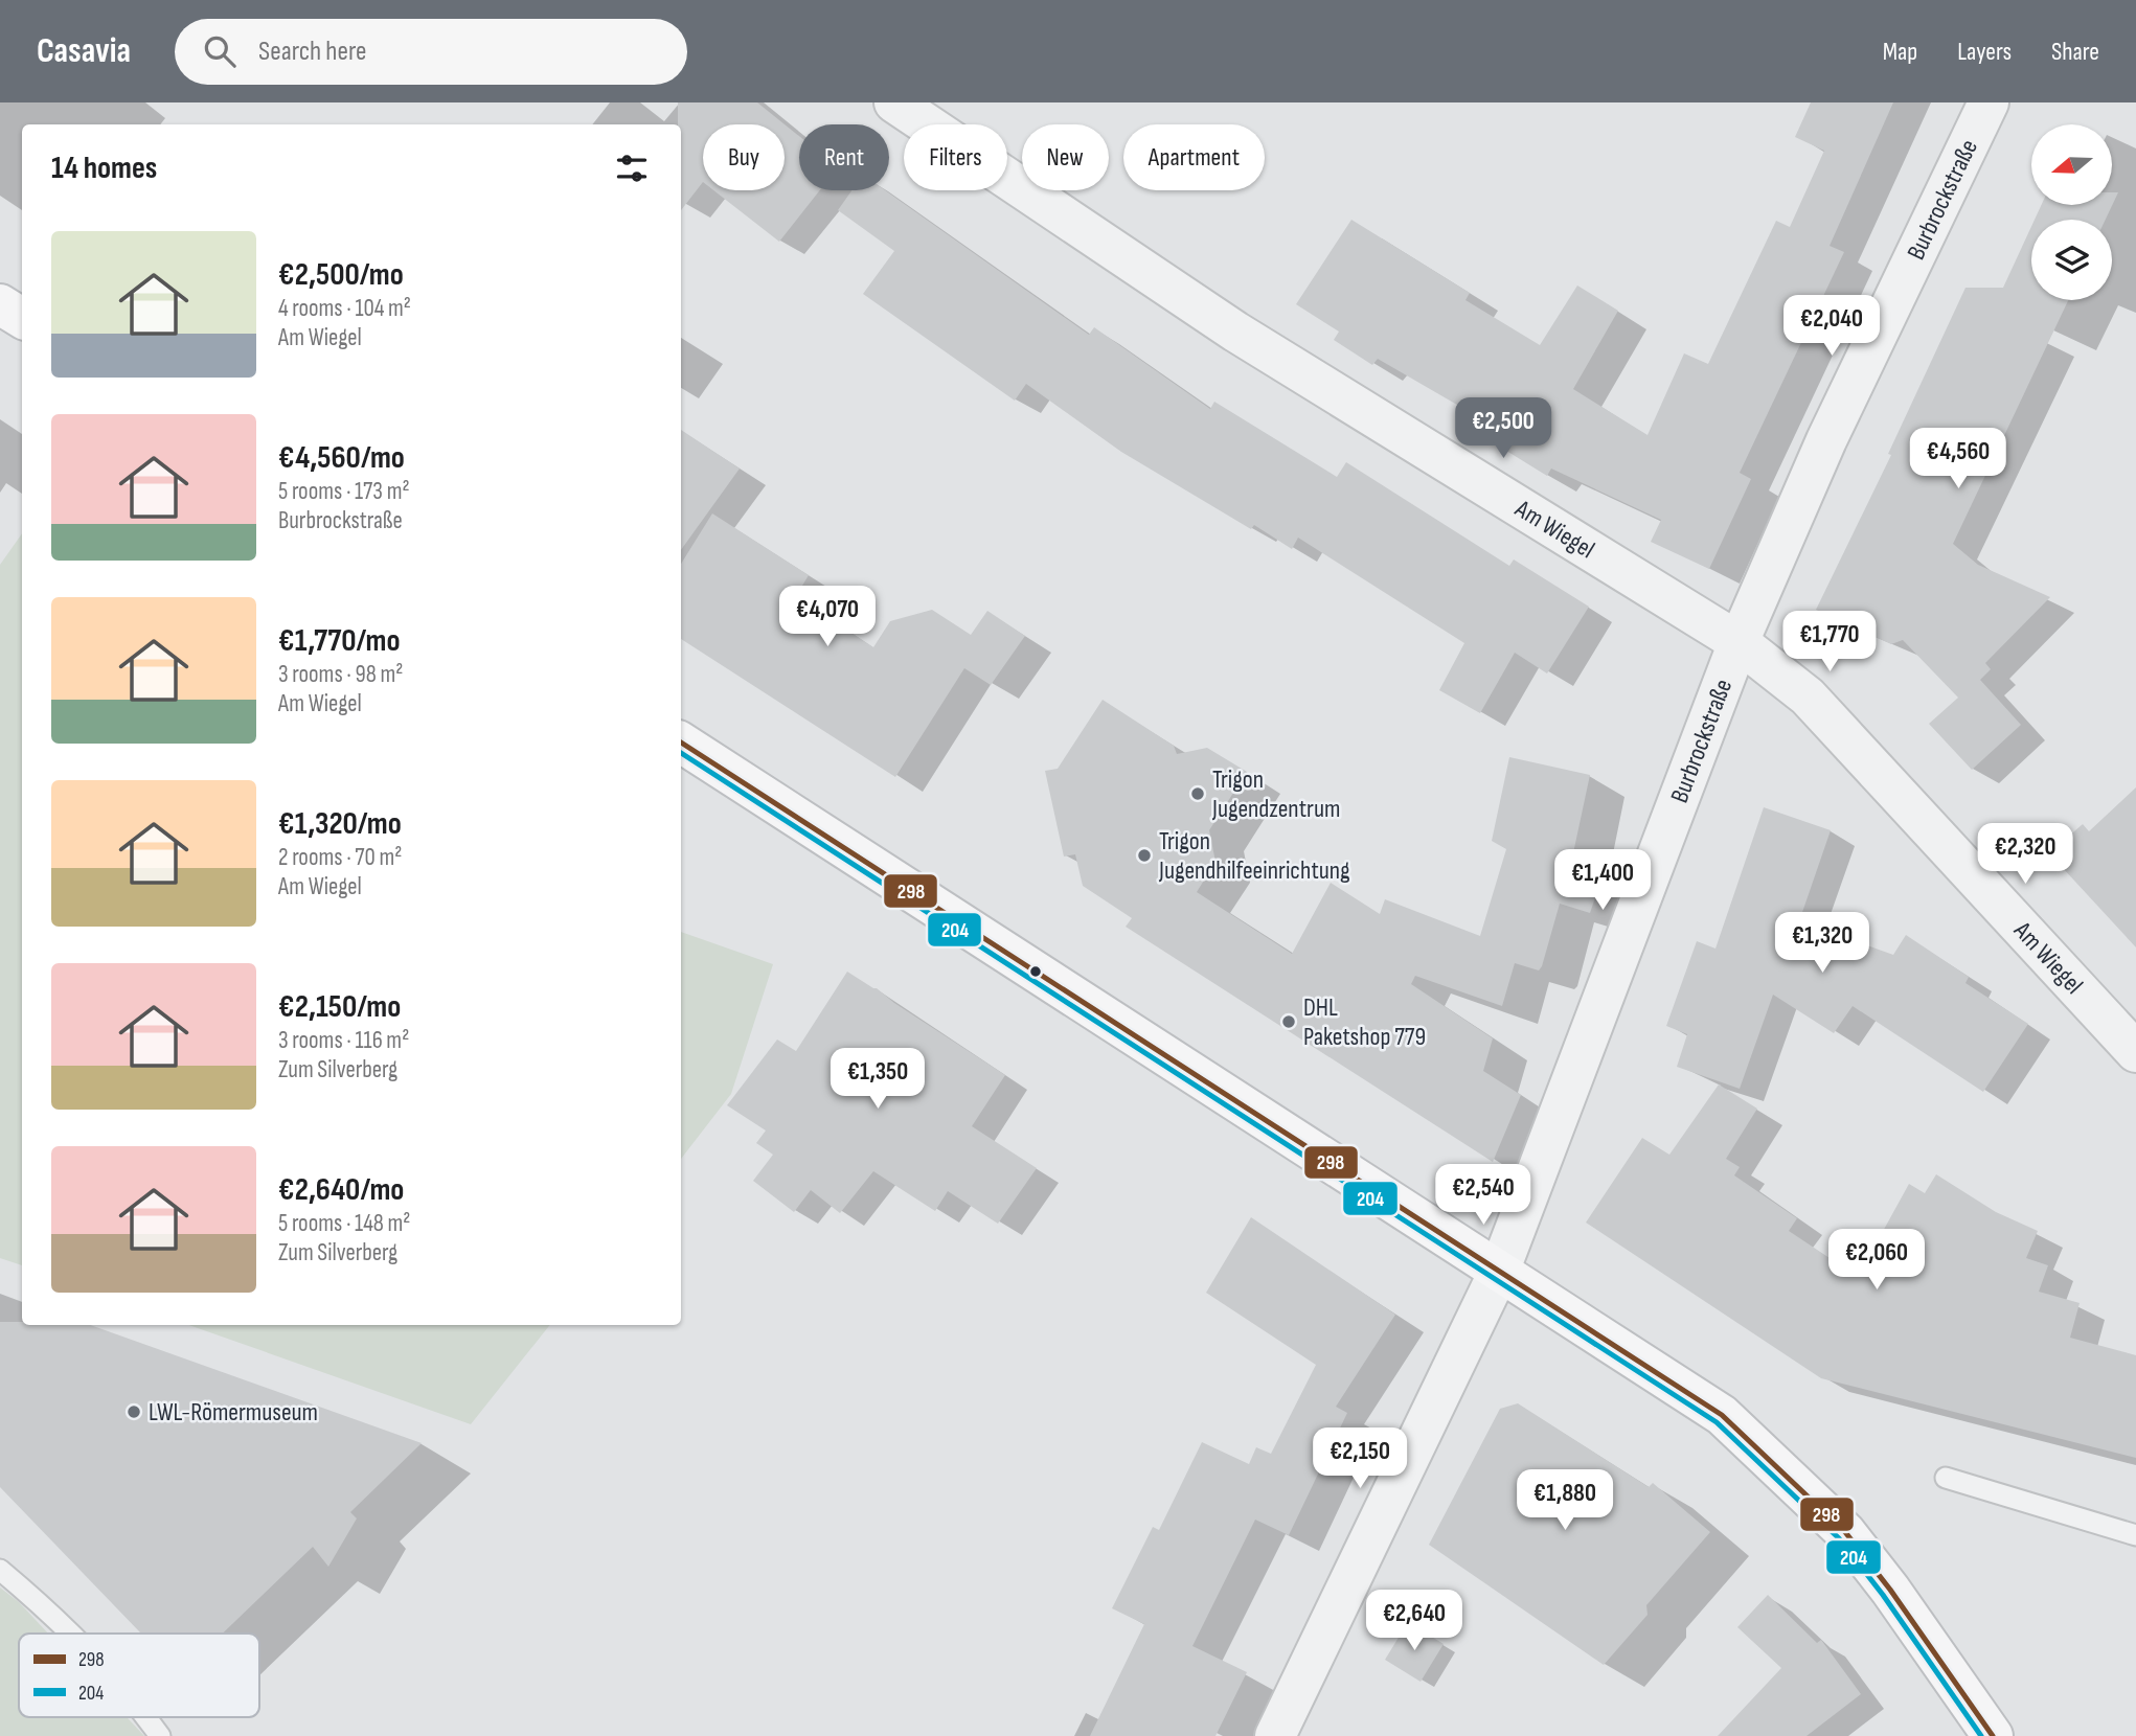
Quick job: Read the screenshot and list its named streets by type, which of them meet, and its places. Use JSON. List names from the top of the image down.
{
  "streets": {
    "street": ["Burbrockstraße", "Am Wiegel"]
  },
  "crossings": [
    ["Burbrockstraße", "Am Wiegel"]
  ],
  "places": [
    "Trigon Jugendzentrum",
    "Trigon Jugendhilfeeinrichtung",
    "DHL Paketshop 779",
    "LWL-Römermuseum"
  ],
  "lines": ["transit line 298", "transit line 204"],
  "legend": ["298", "204"],
  "north": "left",
  "page": {
    "header": "Casavia",
    "search": "Search here",
    "nav": ["Map", "Layers", "Share"],
    "chip": [
      "Buy",
      "Rent",
      "Filters",
      "New",
      "Apartment"
    ],
    "heading": "14 homes",
    "list": [
      {
        "name": "€2,500/mo",
        "note": "4 rooms · 104 m² · Am Wiegel"
      },
      {
        "name": "€4,560/mo",
        "note": "5 rooms · 173 m² · Burbrockstraße"
      },
      {
        "name": "€1,770/mo",
        "note": "3 rooms · 98 m² · Am Wiegel"
      },
      {
        "name": "€1,320/mo",
        "note": "2 rooms · 70 m² · Am Wiegel"
      },
      {
        "name": "€2,150/mo",
        "note": "3 rooms · 116 m² · Zum Silverberg"
      },
      {
        "name": "€2,640/mo",
        "note": "5 rooms · 148 m² · Zum Silverberg"
      }
    ],
    "price": [
      "€2,040",
      "€2,500",
      "€4,560",
      "€4,070",
      "€1,770",
      "€2,320",
      "€1,400",
      "€1,320",
      "€1,350",
      "€2,540",
      "€2,060",
      "€2,150",
      "€1,880",
      "€2,640"
    ]
  }
}
